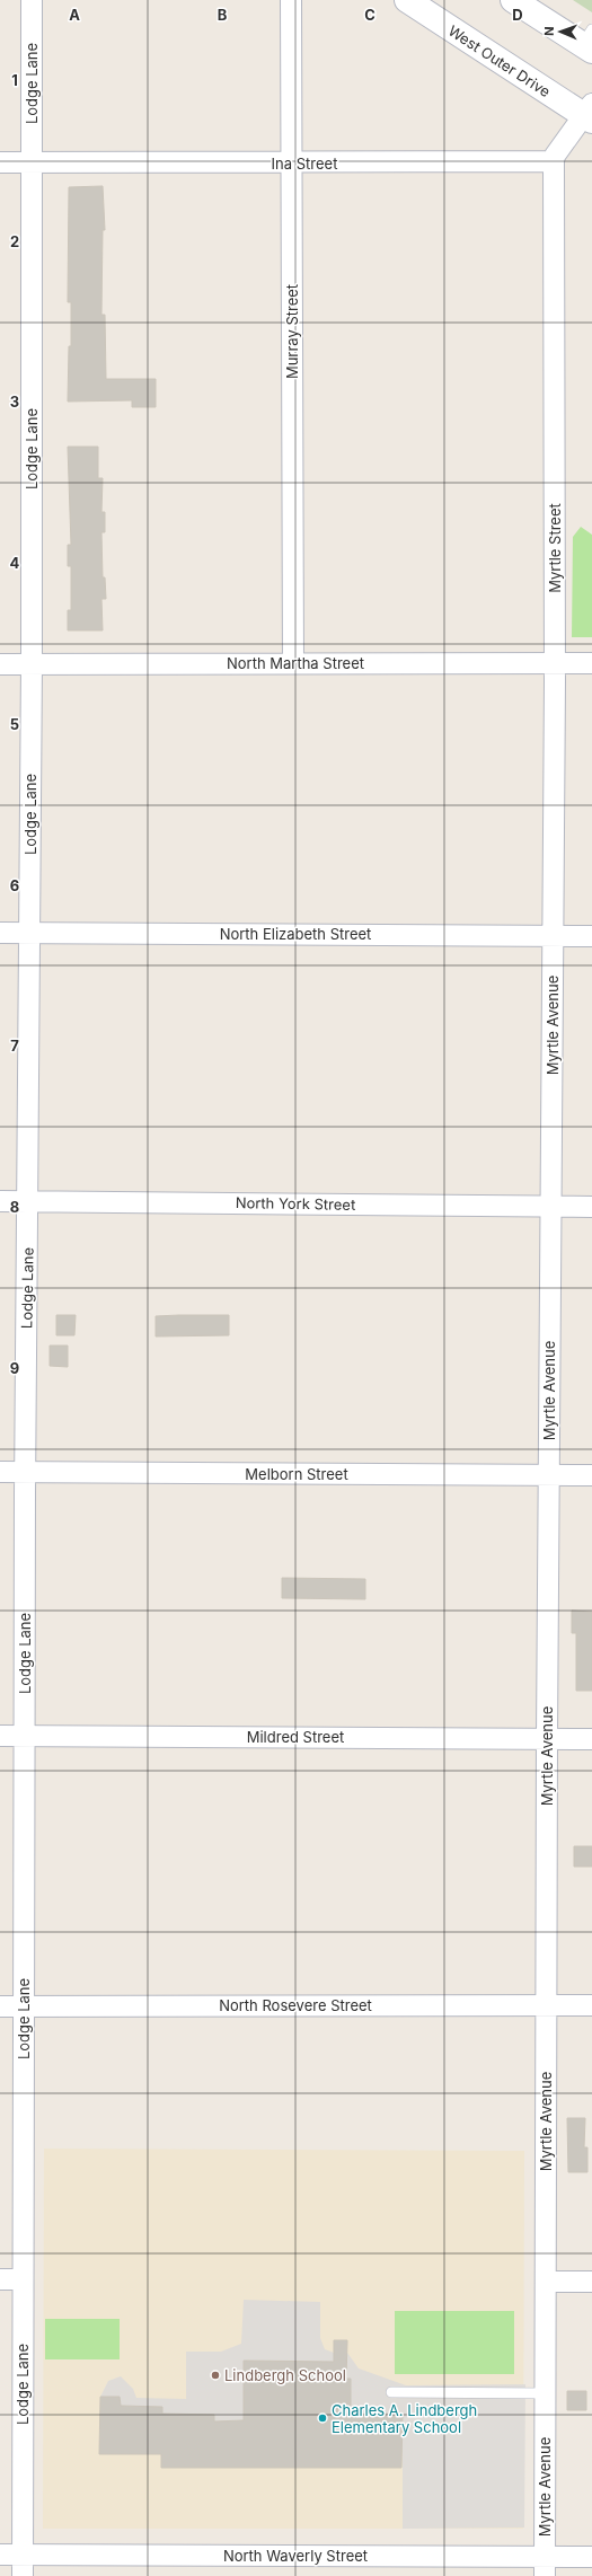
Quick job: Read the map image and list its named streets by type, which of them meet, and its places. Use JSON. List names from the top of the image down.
{
  "streets": {
    "main road": ["West Outer Drive"],
    "street": [
      "Lodge Lane",
      "Ina Street",
      "Murray Street",
      "Myrtle Street",
      "North Martha Street",
      "North Elizabeth Street",
      "Myrtle Avenue",
      "North York Street",
      "Melborn Street",
      "Mildred Street",
      "North Rosevere Street",
      "North Waverly Street"
    ]
  },
  "crossings": [
    ["Lodge Lane", "Ina Street"],
    ["Lodge Lane", "North Martha Street"],
    ["Lodge Lane", "North Elizabeth Street"],
    ["Lodge Lane", "North York Street"],
    ["Lodge Lane", "Melborn Street"],
    ["Lodge Lane", "Mildred Street"],
    ["Lodge Lane", "North Rosevere Street"],
    ["Lodge Lane", "North Waverly Street"],
    ["Ina Street", "Murray Street"],
    ["Ina Street", "Myrtle Street"],
    ["Murray Street", "North Martha Street"],
    ["Myrtle Street", "North Martha Street"],
    ["Myrtle Street", "North Elizabeth Street"],
    ["Myrtle Street", "Myrtle Avenue"],
    ["North Elizabeth Street", "Myrtle Avenue"],
    ["Myrtle Avenue", "North York Street"],
    ["Myrtle Avenue", "Melborn Street"],
    ["Myrtle Avenue", "Mildred Street"],
    ["Myrtle Avenue", "North Rosevere Street"],
    ["Myrtle Avenue", "North Waverly Street"]
  ],
  "places": ["Lindbergh School", "Charles A. Lindbergh Elementary School"],
  "north": "left",
  "grid": {
    "columns": [
      "A",
      "B",
      "C",
      "D"
    ],
    "rows": [
      "1",
      "2",
      "3",
      "4",
      "5",
      "6",
      "7",
      "8",
      "9"
    ]
  }
}
